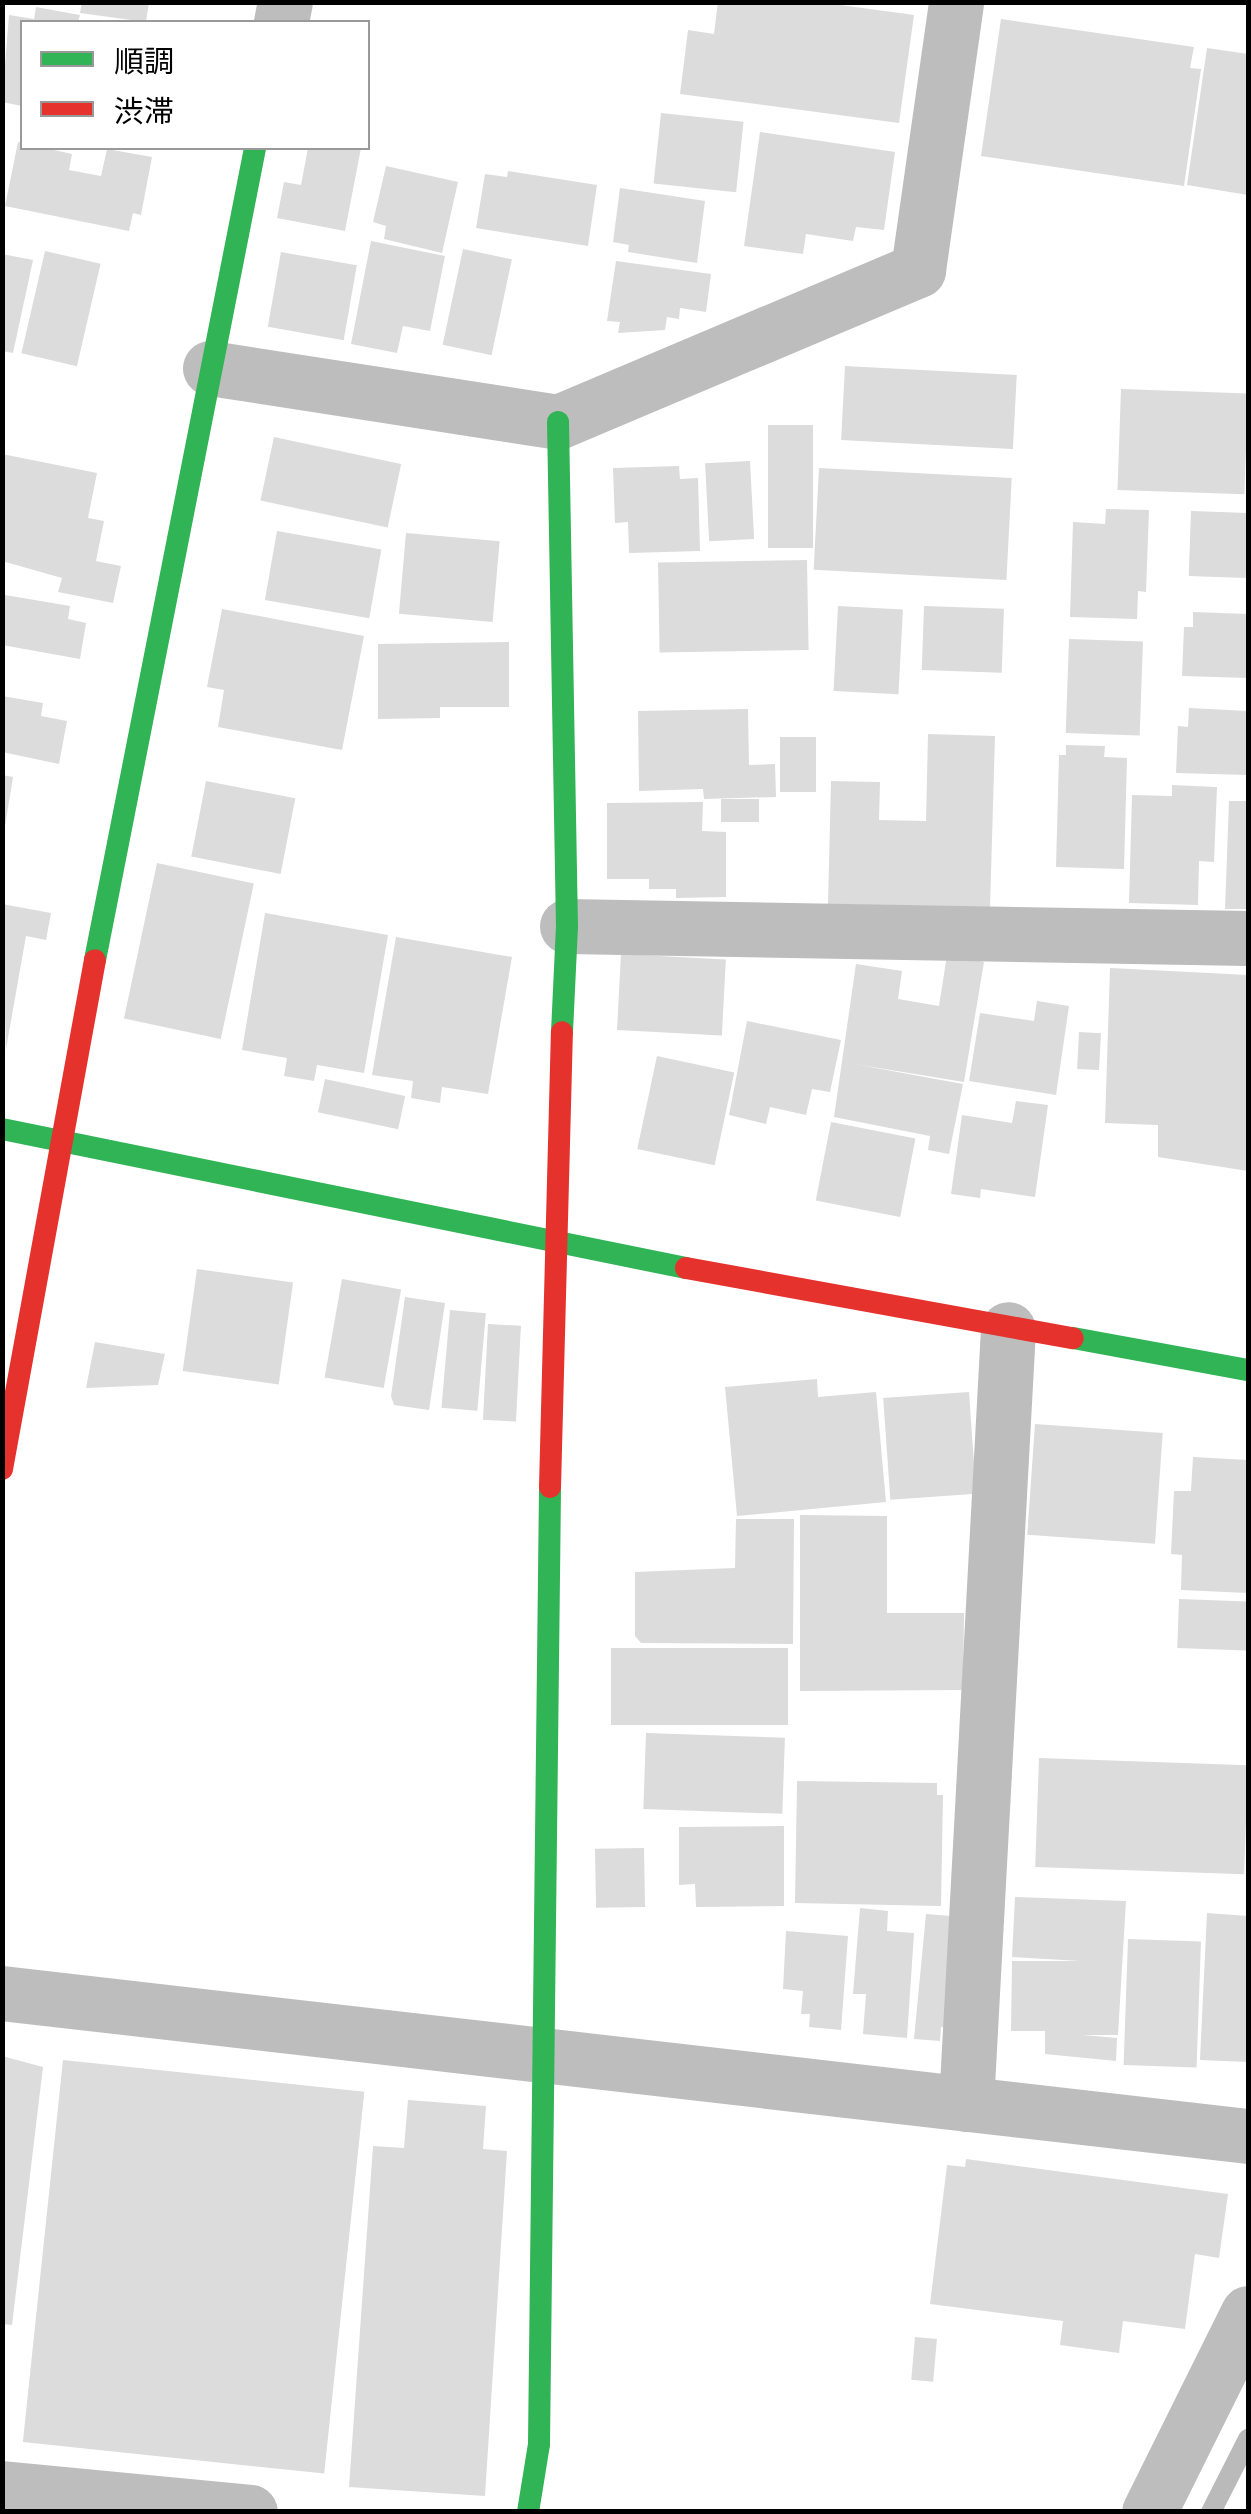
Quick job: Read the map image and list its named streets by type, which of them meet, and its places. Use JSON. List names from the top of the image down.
{
  "legend": ["順調", "渋滞"]
}
